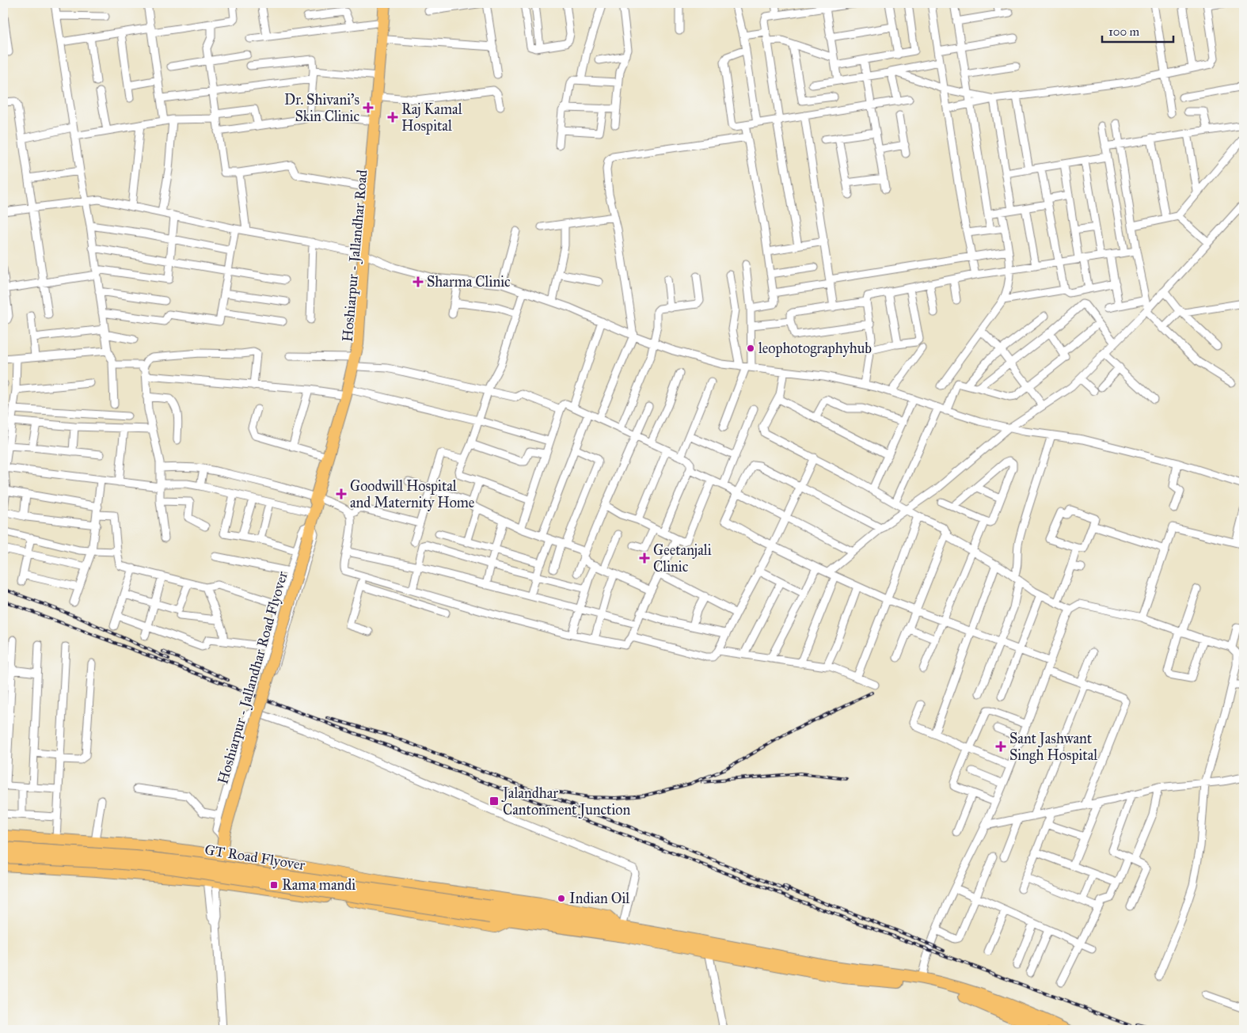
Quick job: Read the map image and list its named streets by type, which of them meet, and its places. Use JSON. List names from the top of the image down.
{
  "streets": {
    "highway": ["Hoshiarpur - Jallandhar Road", "Hoshiarpur - Jallandhar Road Flyover", "GT Road Flyover"]
  },
  "crossings": [
    ["Hoshiarpur - Jallandhar Road", "Hoshiarpur - Jallandhar Road Flyover"]
  ],
  "places": {
    "health": [
      "Dr. Shivani's Skin Clinic",
      "Raj Kamal Hospital",
      "Sharma Clinic",
      "Goodwill Hospital and Maternity Home",
      "Geetanjali Clinic",
      "Sant Jashwant Singh Hospital"
    ],
    "other": ["leophotographyhub", "Indian Oil"],
    "transit": ["Jalandhar Cantonment Junction", "Rama mandi"]
  },
  "scale_bar": "100 m"
}
